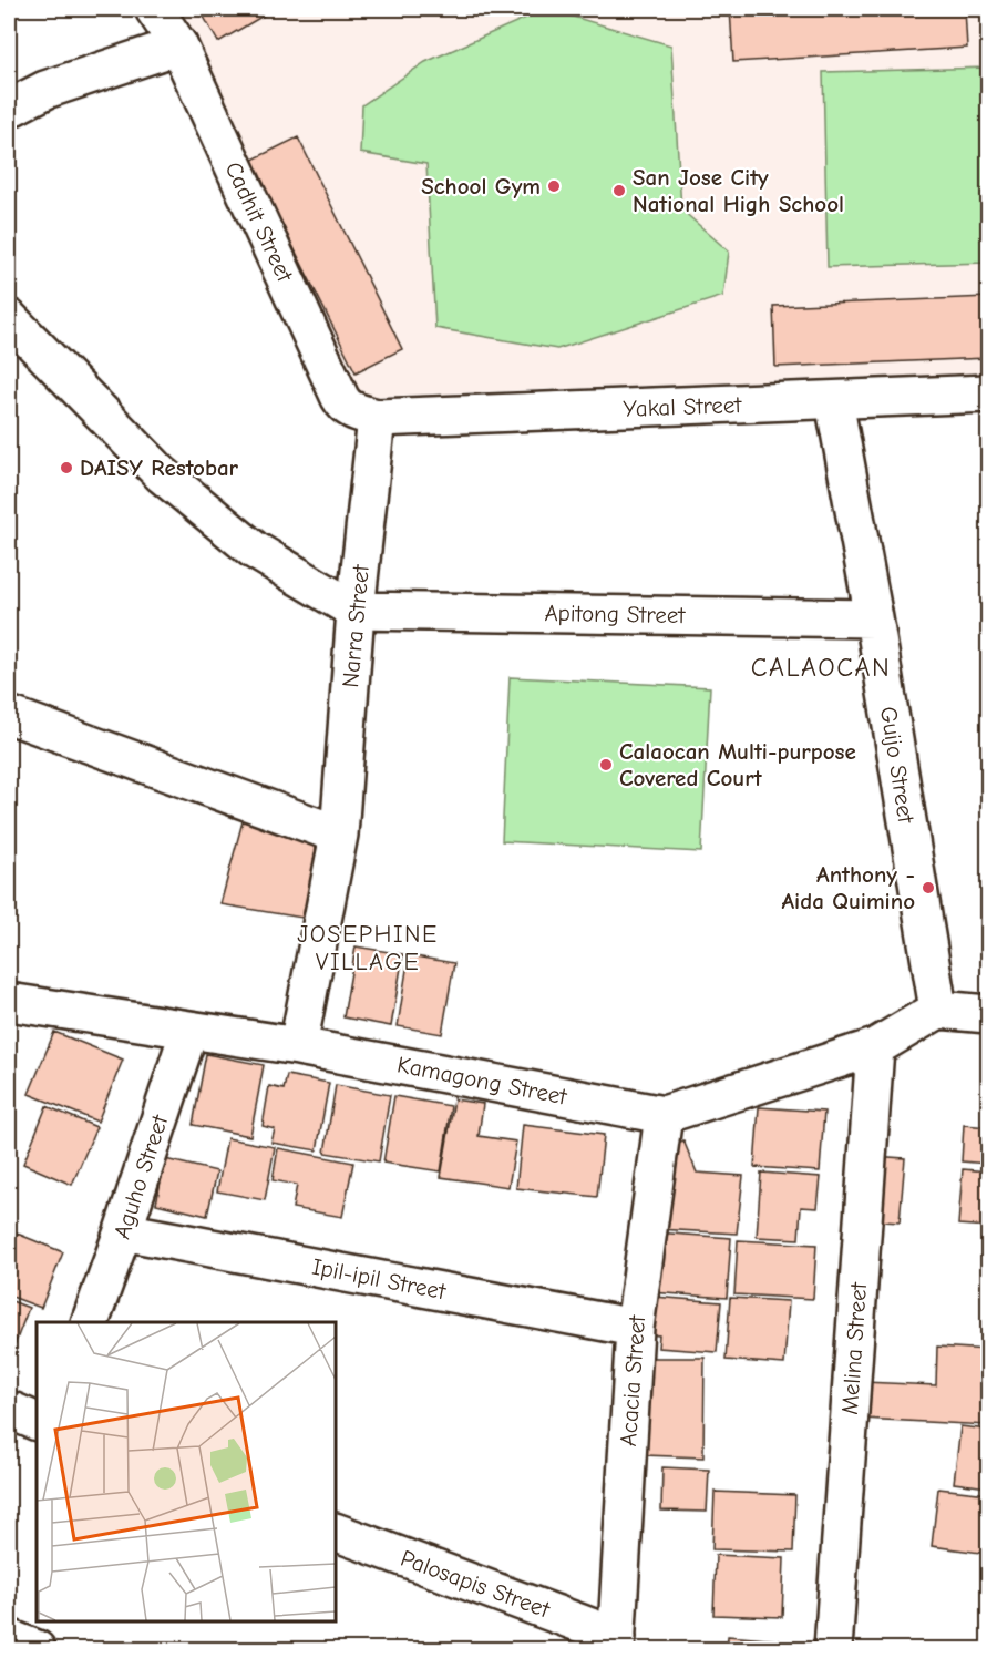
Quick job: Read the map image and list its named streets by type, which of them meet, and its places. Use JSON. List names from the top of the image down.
{
  "streets": {
    "street": [
      "Cadhit Street",
      "Yakal Street",
      "Apitong Street",
      "Narra Street",
      "Guijo Street",
      "Kamagong Street",
      "Aguho Street",
      "Ipil-ipil Street",
      "Melina Street",
      "Acacia Street",
      "Palosapis Street"
    ]
  },
  "crossings": [
    ["Cadhit Street", "Yakal Street"],
    ["Cadhit Street", "Narra Street"],
    ["Yakal Street", "Narra Street"],
    ["Yakal Street", "Guijo Street"],
    ["Apitong Street", "Narra Street"],
    ["Apitong Street", "Guijo Street"],
    ["Narra Street", "Kamagong Street"],
    ["Guijo Street", "Kamagong Street"],
    ["Kamagong Street", "Aguho Street"],
    ["Kamagong Street", "Melina Street"],
    ["Kamagong Street", "Acacia Street"],
    ["Aguho Street", "Ipil-ipil Street"],
    ["Ipil-ipil Street", "Acacia Street"],
    ["Acacia Street", "Palosapis Street"]
  ],
  "districts": ["CALAOCAN", "JOSEPHINE VILLAGE"],
  "places": [
    "School Gym",
    "San Jose City National High School",
    "DAISY Restobar",
    "Calaocan Multi-purpose Covered Court",
    "Anthony - Aida Quimino"
  ]
}
